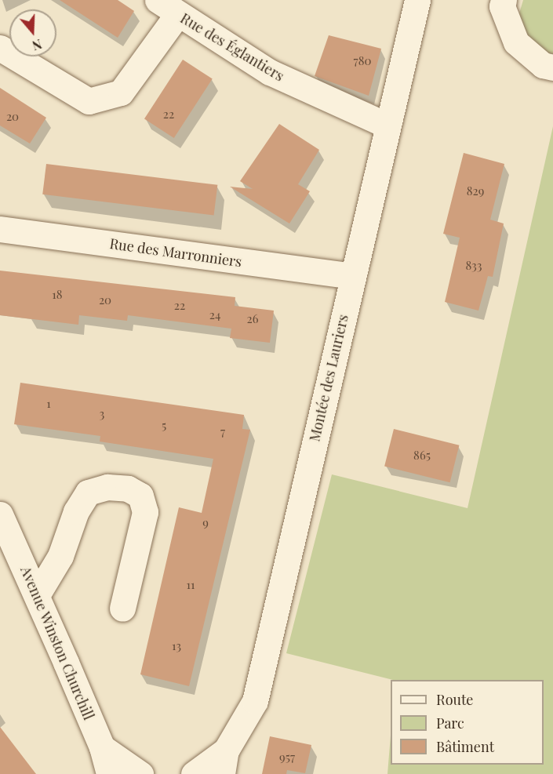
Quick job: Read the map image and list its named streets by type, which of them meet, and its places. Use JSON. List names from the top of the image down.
{
  "streets": {
    "street": [
      "Rue des Églantiers",
      "Rue des Marronniers",
      "Montée des Lauriers",
      "Avenue Winston Churchill"
    ]
  },
  "crossings": [
    ["Rue des Églantiers", "Montée des Lauriers"],
    ["Rue des Marronniers", "Montée des Lauriers"]
  ],
  "house_numbers": [
    "780",
    "22",
    "20",
    "829",
    "833",
    "18",
    "20",
    "22",
    "24",
    "26",
    "1",
    "3",
    "5",
    "7",
    "865",
    "9",
    "11",
    "13",
    "957"
  ],
  "legend": ["Route", "Parc", "Bâtiment"],
  "north": "bottom"
}
